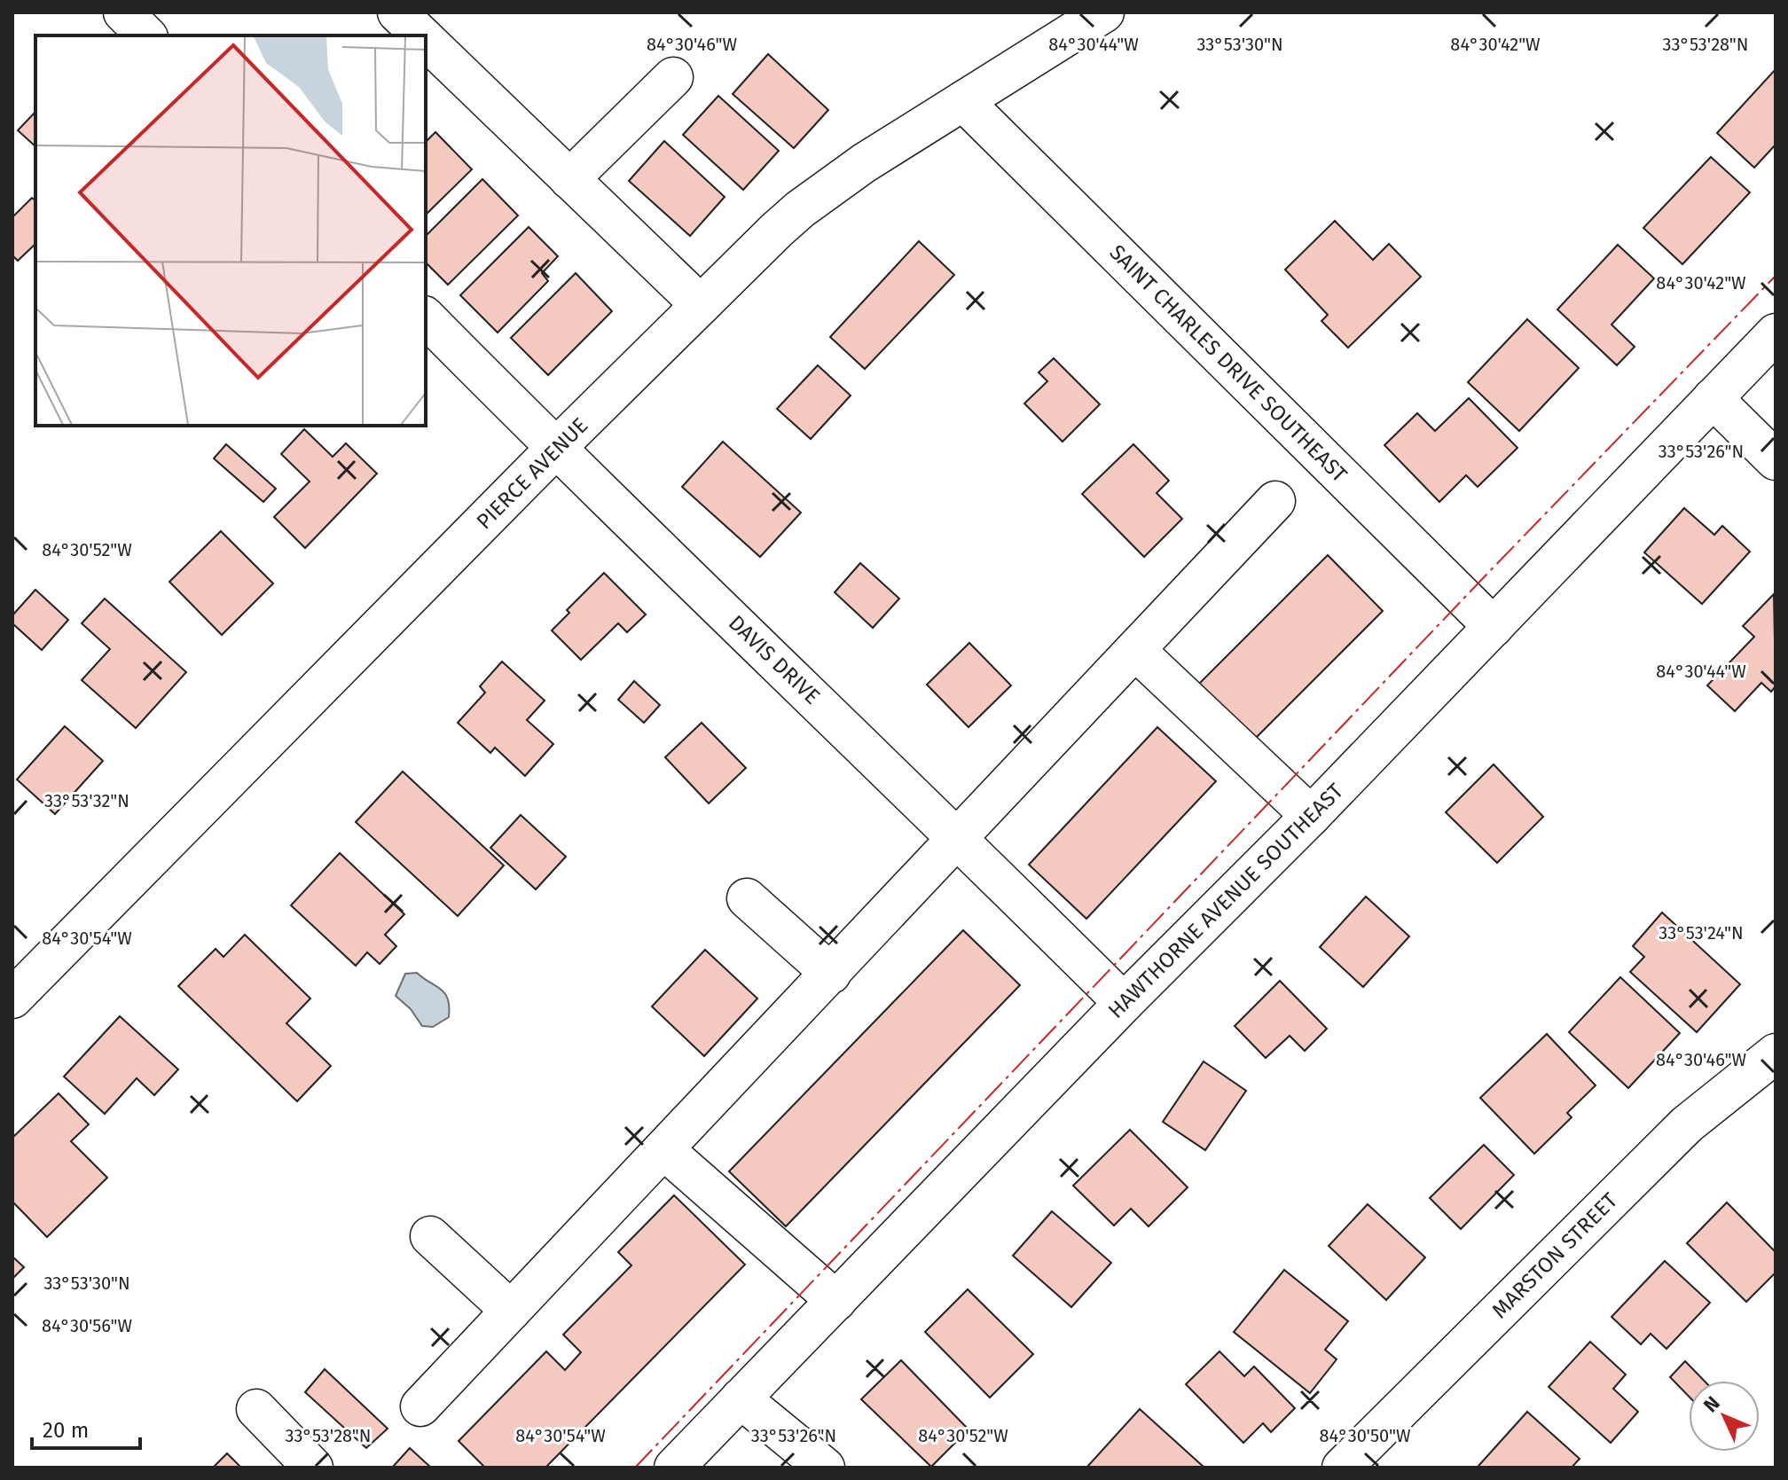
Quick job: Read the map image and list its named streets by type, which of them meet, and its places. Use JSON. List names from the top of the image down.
{
  "streets": {
    "street": [
      "SAINT CHARLES DRIVE SOUTHEAST",
      "PIERCE AVENUE",
      "DAVIS DRIVE",
      "HAWTHORNE AVENUE SOUTHEAST",
      "MARSTON STREET"
    ]
  },
  "crossings": [
    ["SAINT CHARLES DRIVE SOUTHEAST", "PIERCE AVENUE"],
    ["SAINT CHARLES DRIVE SOUTHEAST", "HAWTHORNE AVENUE SOUTHEAST"],
    ["PIERCE AVENUE", "DAVIS DRIVE"],
    ["DAVIS DRIVE", "HAWTHORNE AVENUE SOUTHEAST"]
  ],
  "scale_bar": "20 m",
  "north": "top left",
  "coordinates": [
    "84°30'46\"W",
    "84°30'44\"W",
    "84°30'42\"W",
    "33°53'30\"N",
    "33°53'28\"N",
    "33°53'26\"N",
    "84°30'52\"W",
    "33°53'32\"N",
    "33°53'24\"N",
    "84°30'54\"W",
    "84°30'56\"W",
    "84°30'50\"W"
  ]
}
